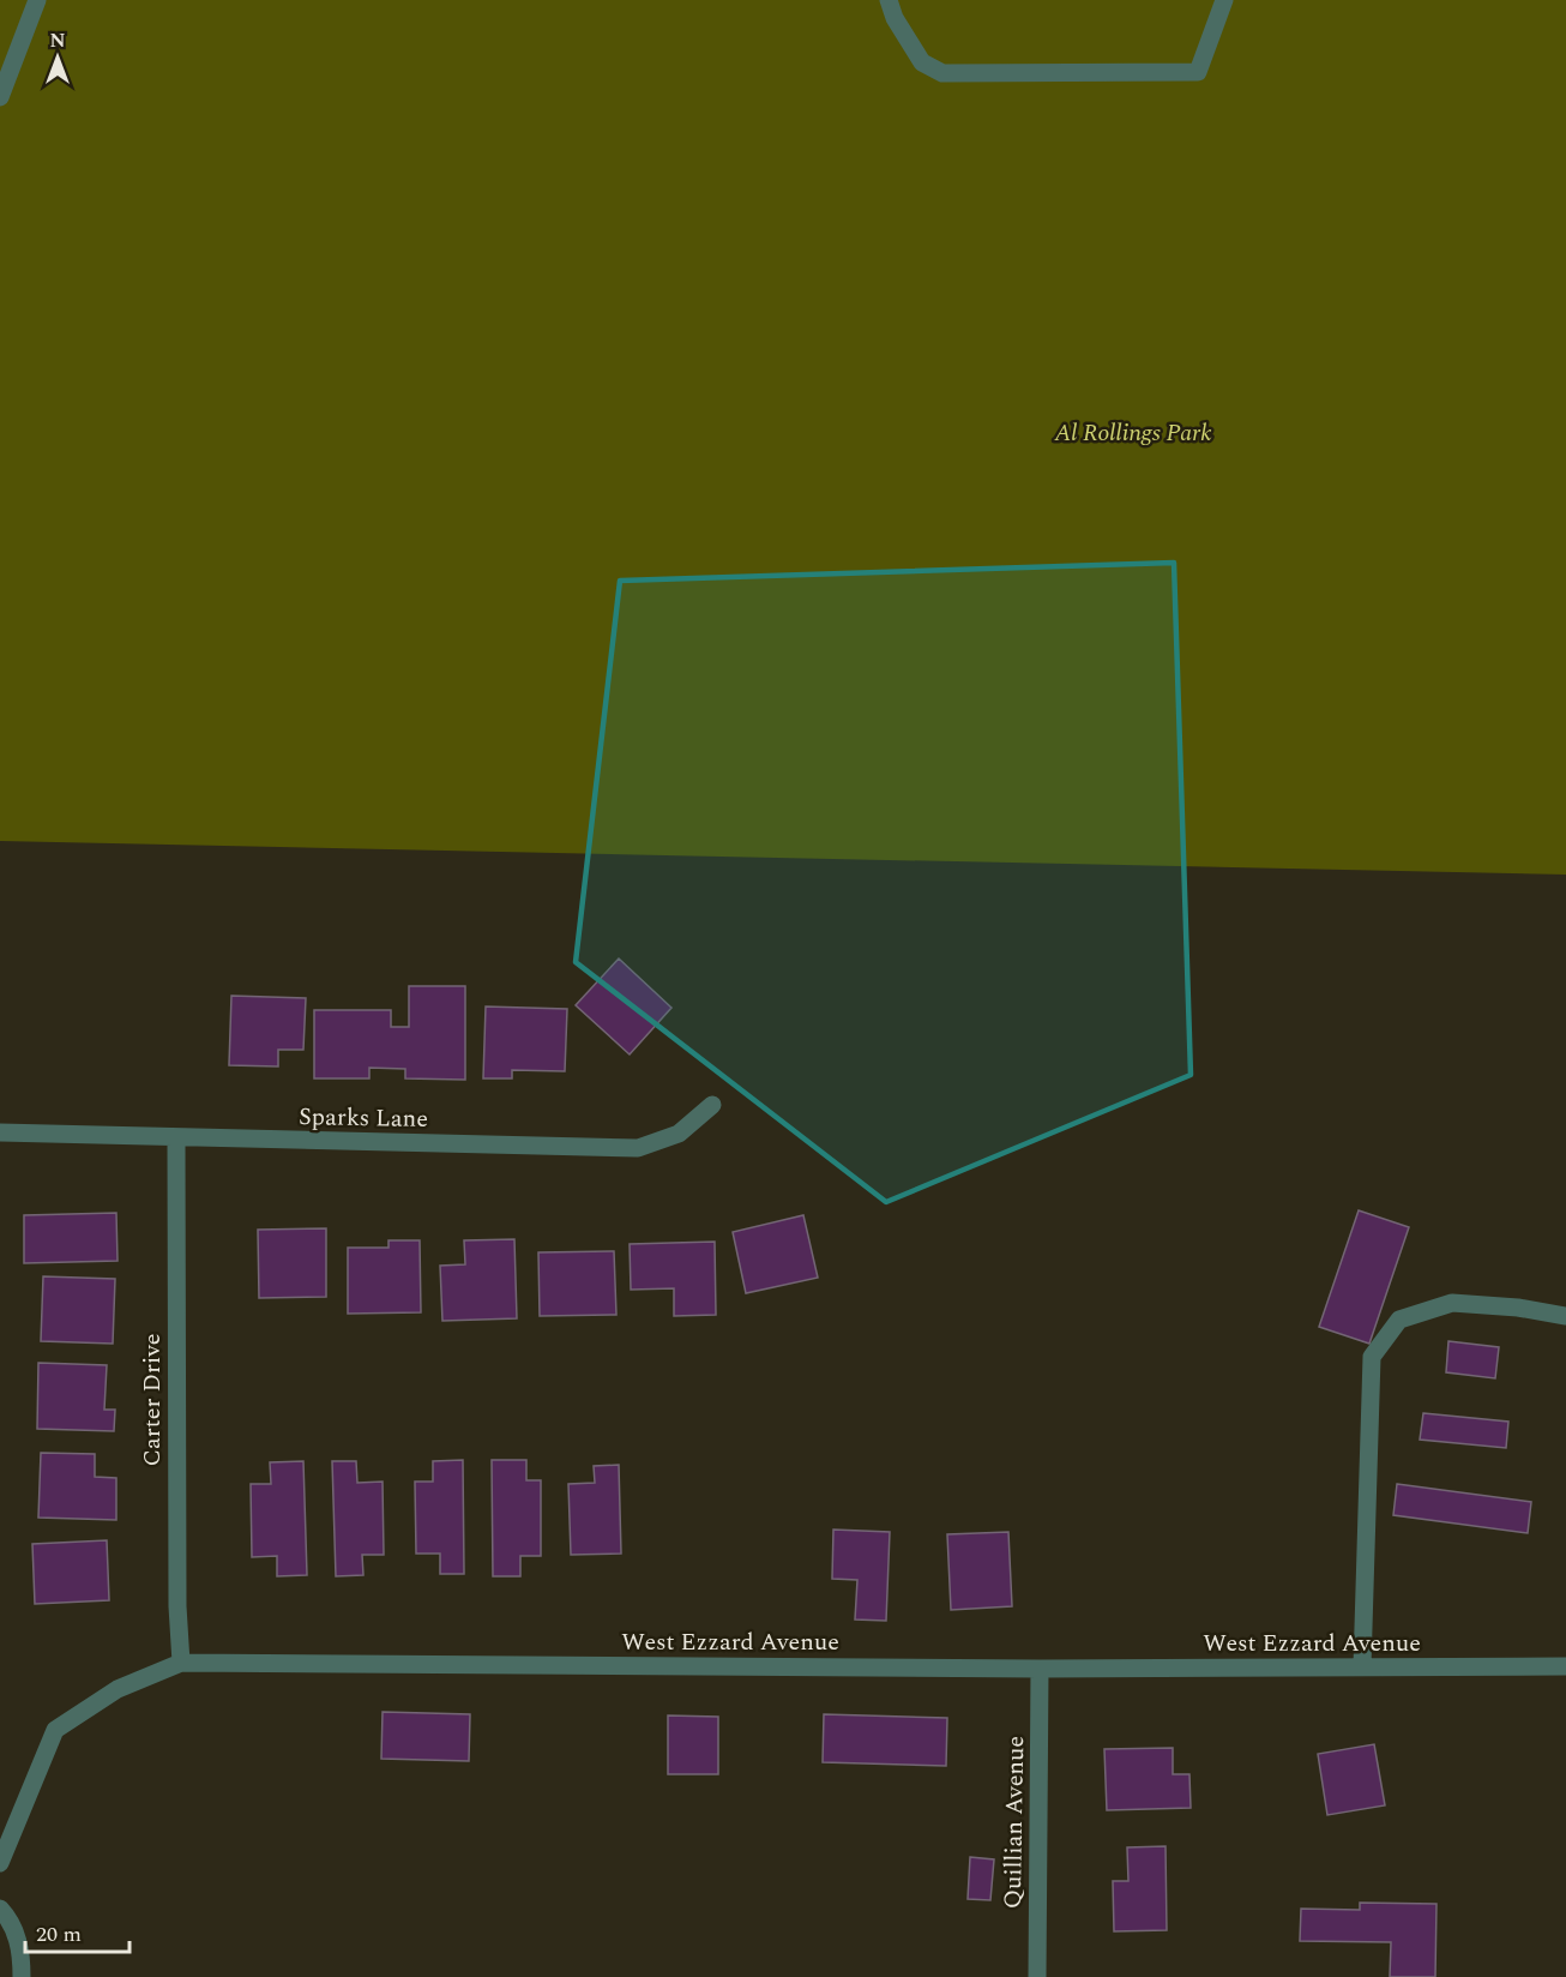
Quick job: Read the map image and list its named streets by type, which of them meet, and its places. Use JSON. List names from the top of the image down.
{
  "streets": {
    "street": [
      "Sparks Lane",
      "Carter Drive",
      "West Ezzard Avenue",
      "Quillian Avenue"
    ]
  },
  "crossings": [
    ["Sparks Lane", "Carter Drive"],
    ["Carter Drive", "West Ezzard Avenue"],
    ["West Ezzard Avenue", "Quillian Avenue"]
  ],
  "parks": ["Al Rollings Park"],
  "scale_bar": "20 m",
  "north": "top"
}
